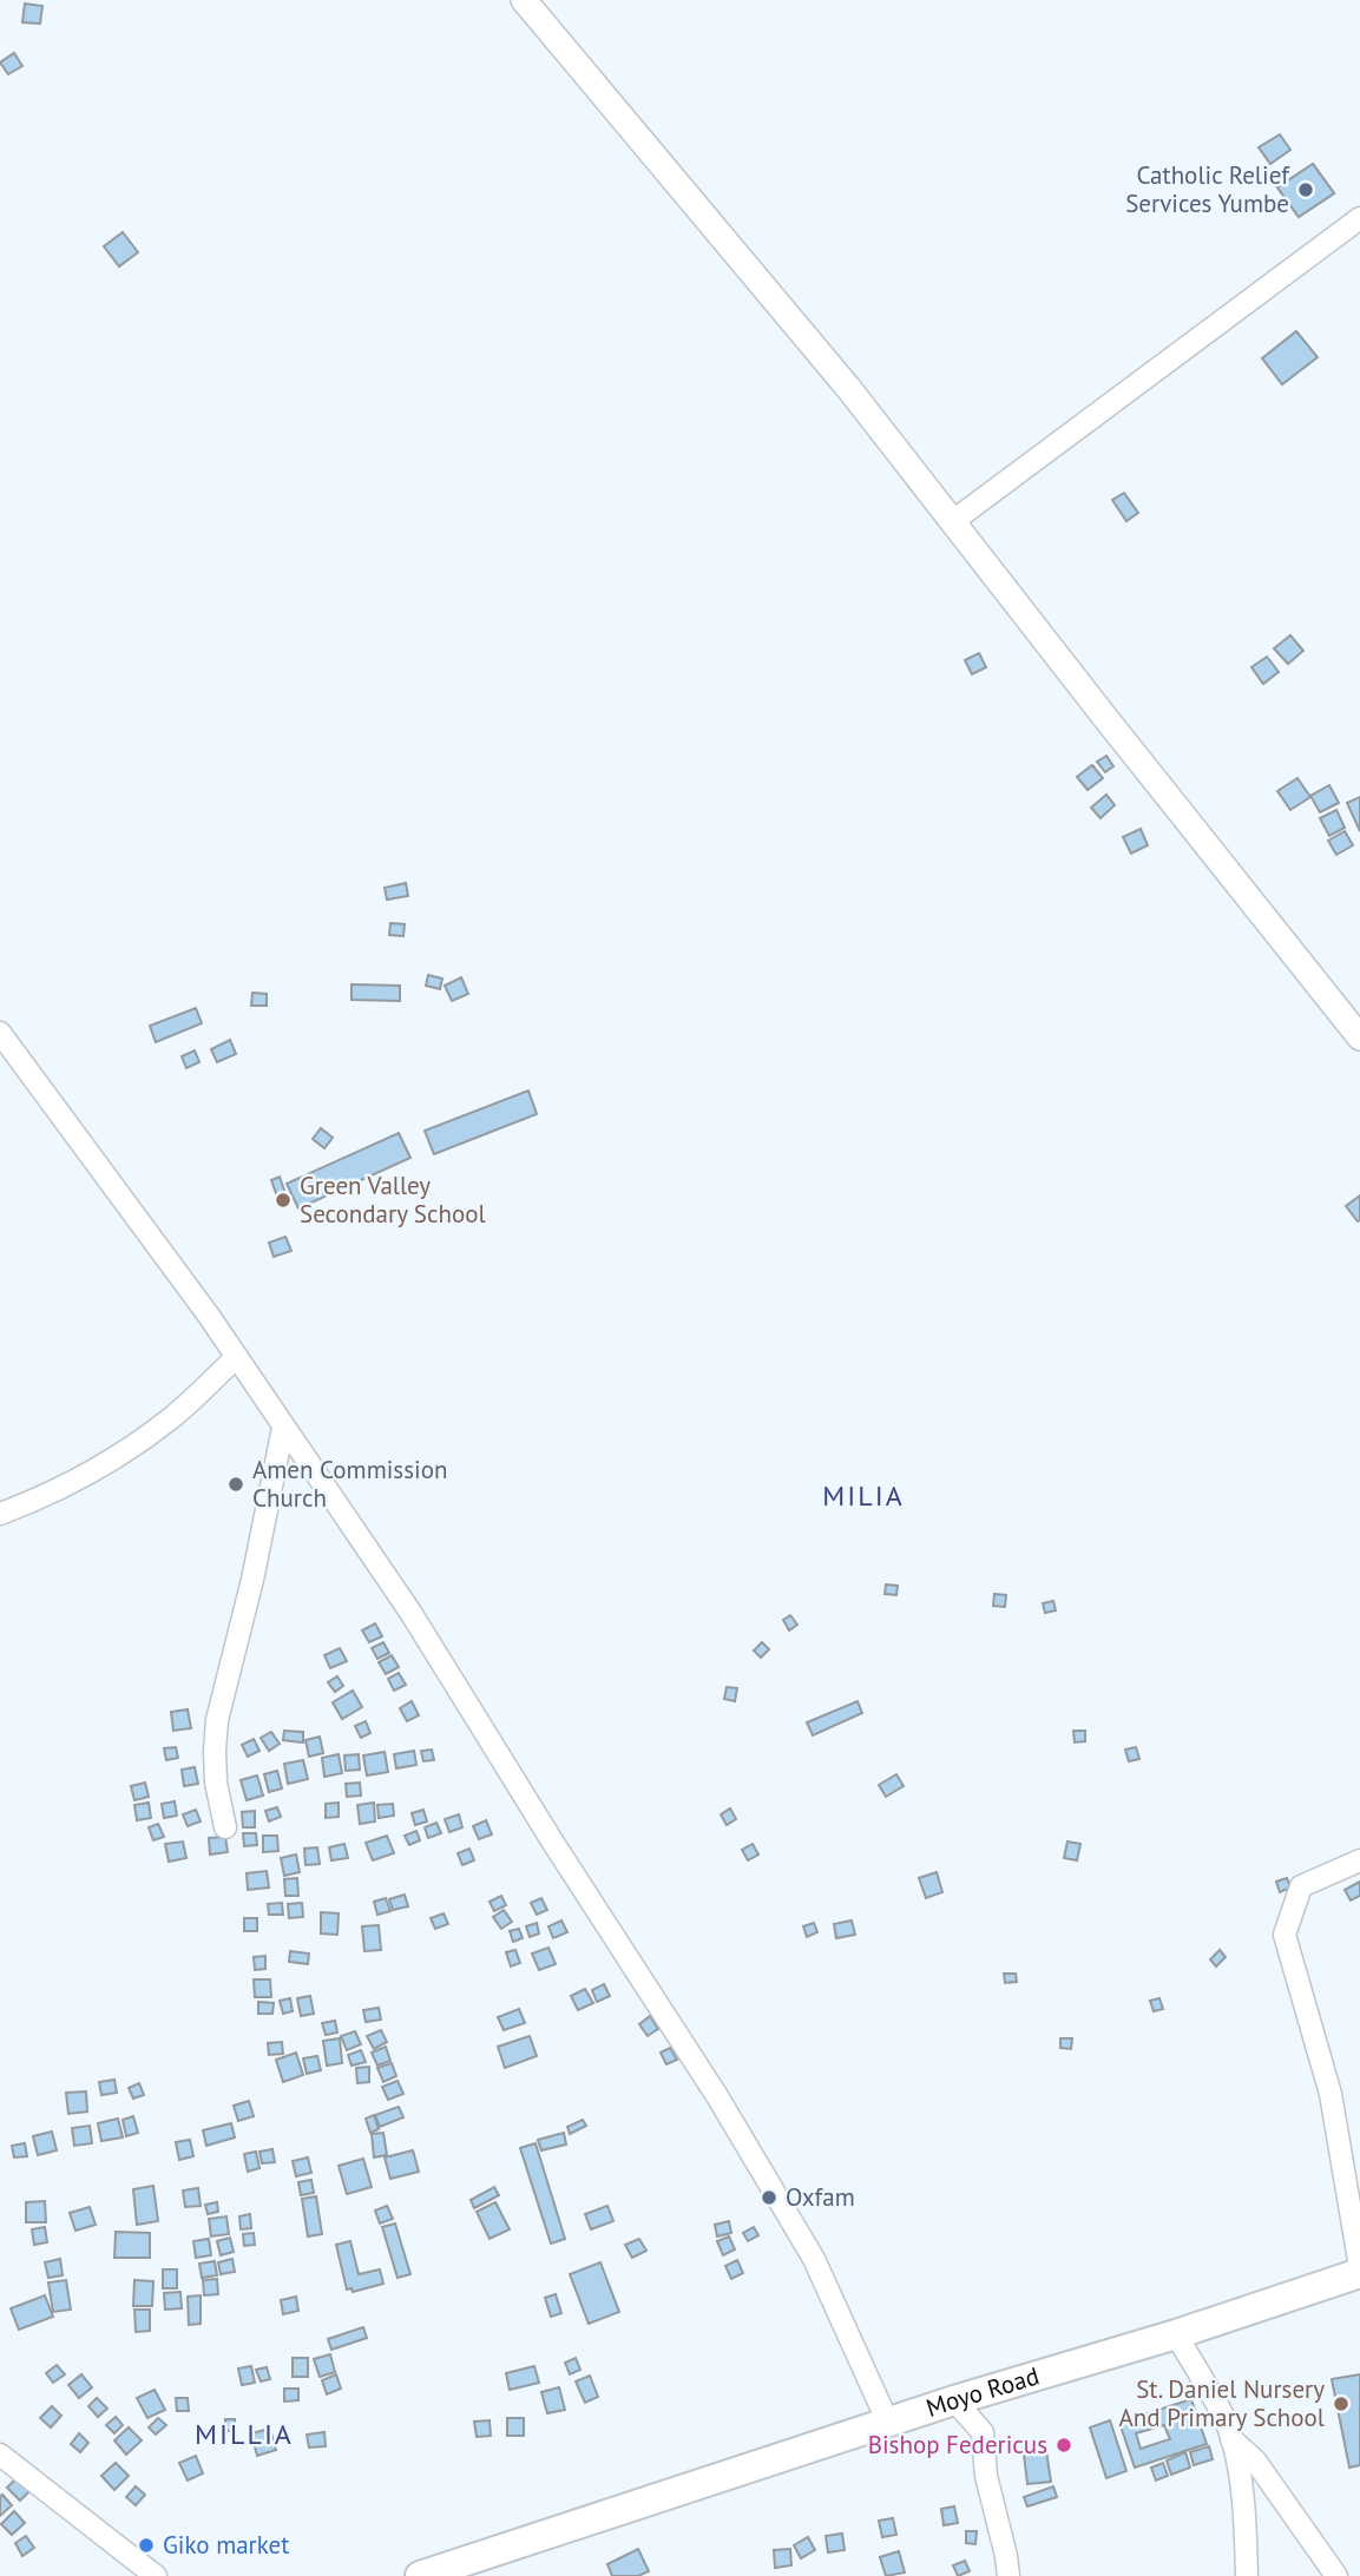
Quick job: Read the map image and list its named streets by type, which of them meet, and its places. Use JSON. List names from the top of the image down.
{
  "streets": {
    "main road": ["Moyo Road"]
  },
  "districts": ["MILIA", "MILLIA"],
  "places": [
    "Catholic Relief Services Yumbe",
    "Green Valley Secondary School",
    "Amen Commission Church",
    "Oxfam",
    "St. Daniel Nursery And Primary School",
    "Bishop Federicus",
    "Giko market"
  ]
}
